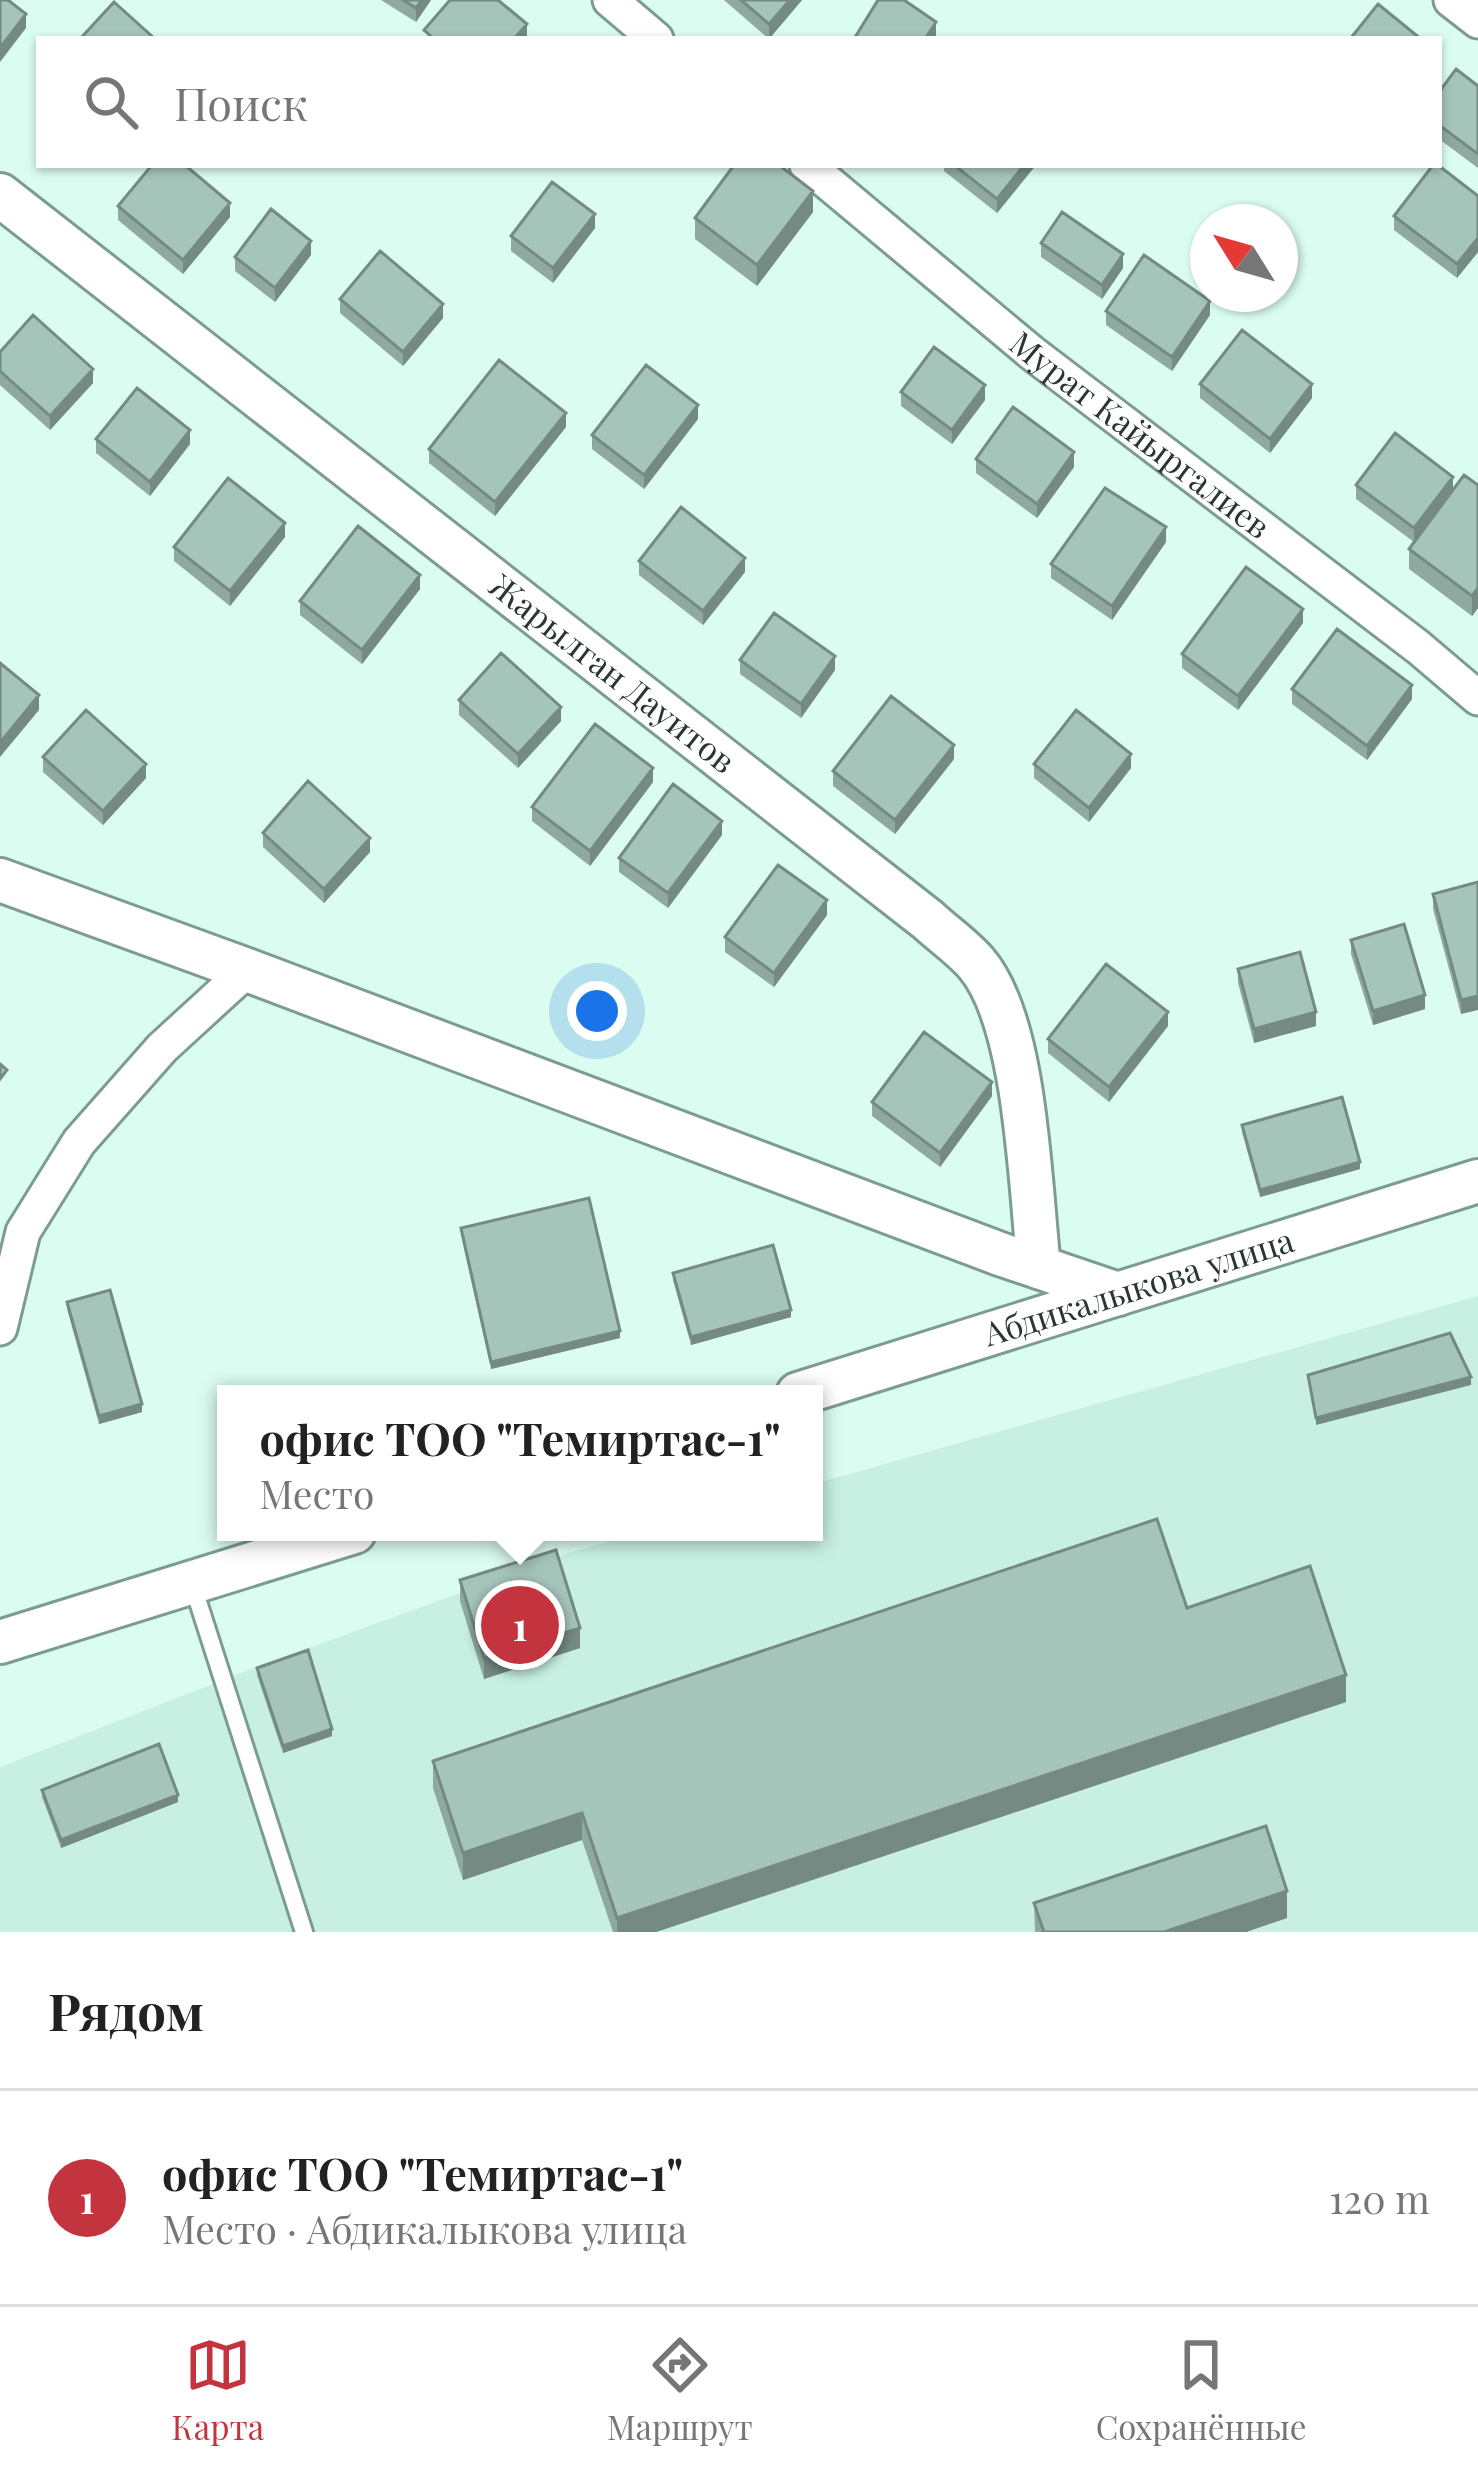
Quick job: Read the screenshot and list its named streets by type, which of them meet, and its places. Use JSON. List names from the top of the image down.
{
  "streets": {
    "street": ["Мурат Кайыргалиев", "Жарылган Дауитов", "Абдикалыкова улица"]
  },
  "north": "top left",
  "page": {
    "search": "Поиск",
    "popup": ["офис ТОО \"Темиртас-1\"", "Место"],
    "pins": "1",
    "heading": "Рядом",
    "list": [
      {
        "mark": "1",
        "name": "офис ТОО \"Темиртас-1\"",
        "note": "Место · Абдикалыкова улица",
        "value": "120 m"
      }
    ],
    "nav": ["Карта", "Маршрут", "Сохранённые"]
  }
}
